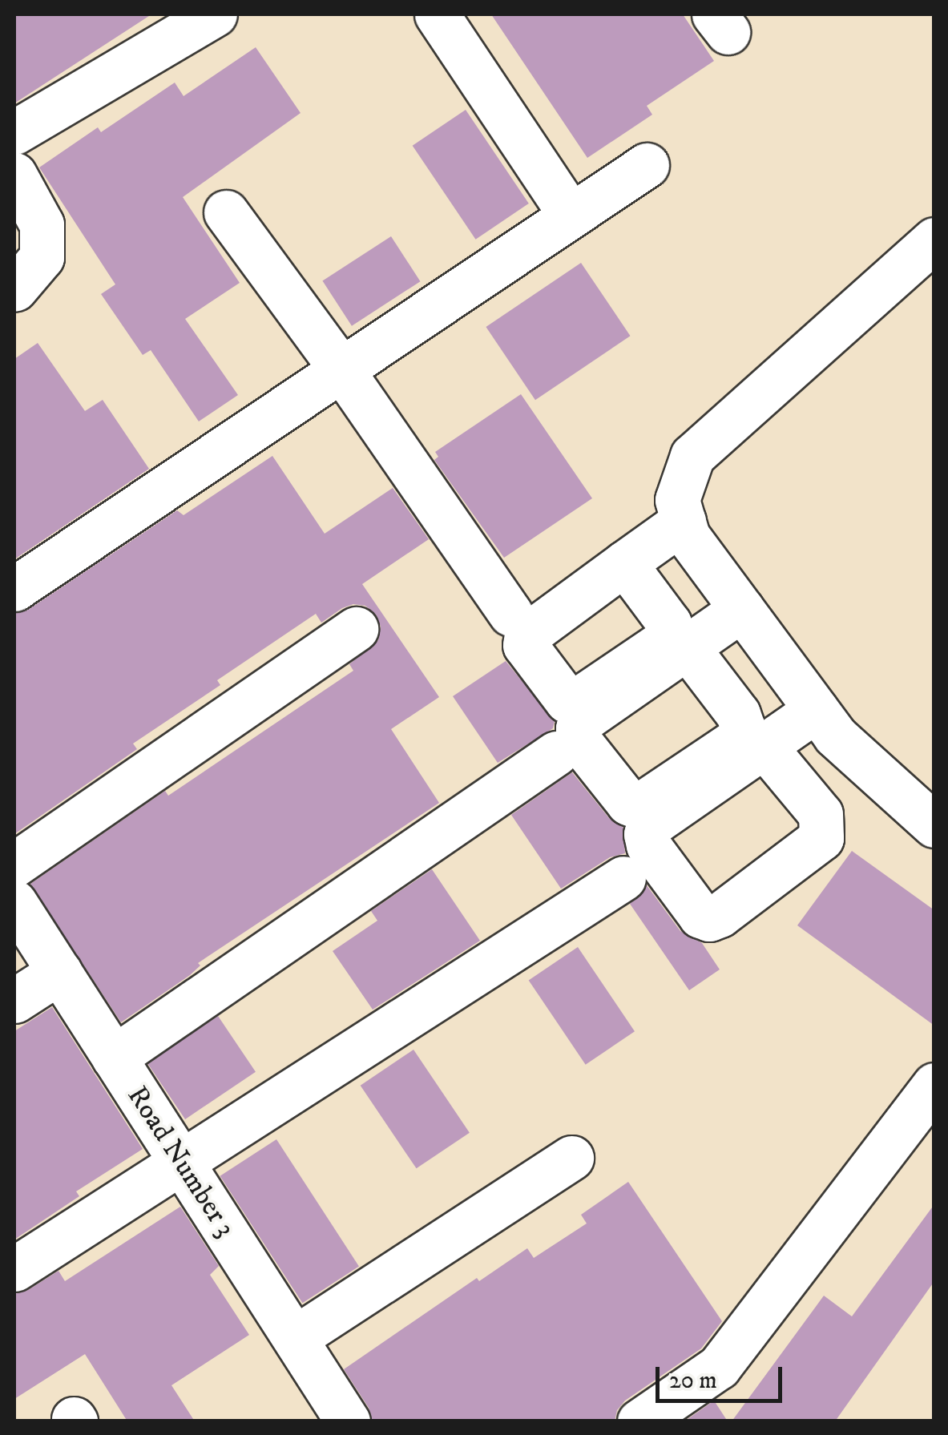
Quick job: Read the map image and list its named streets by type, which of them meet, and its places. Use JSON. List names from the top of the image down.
{
  "streets": {
    "street": ["Road Number 3"]
  },
  "scale_bar": "20 m"
}
